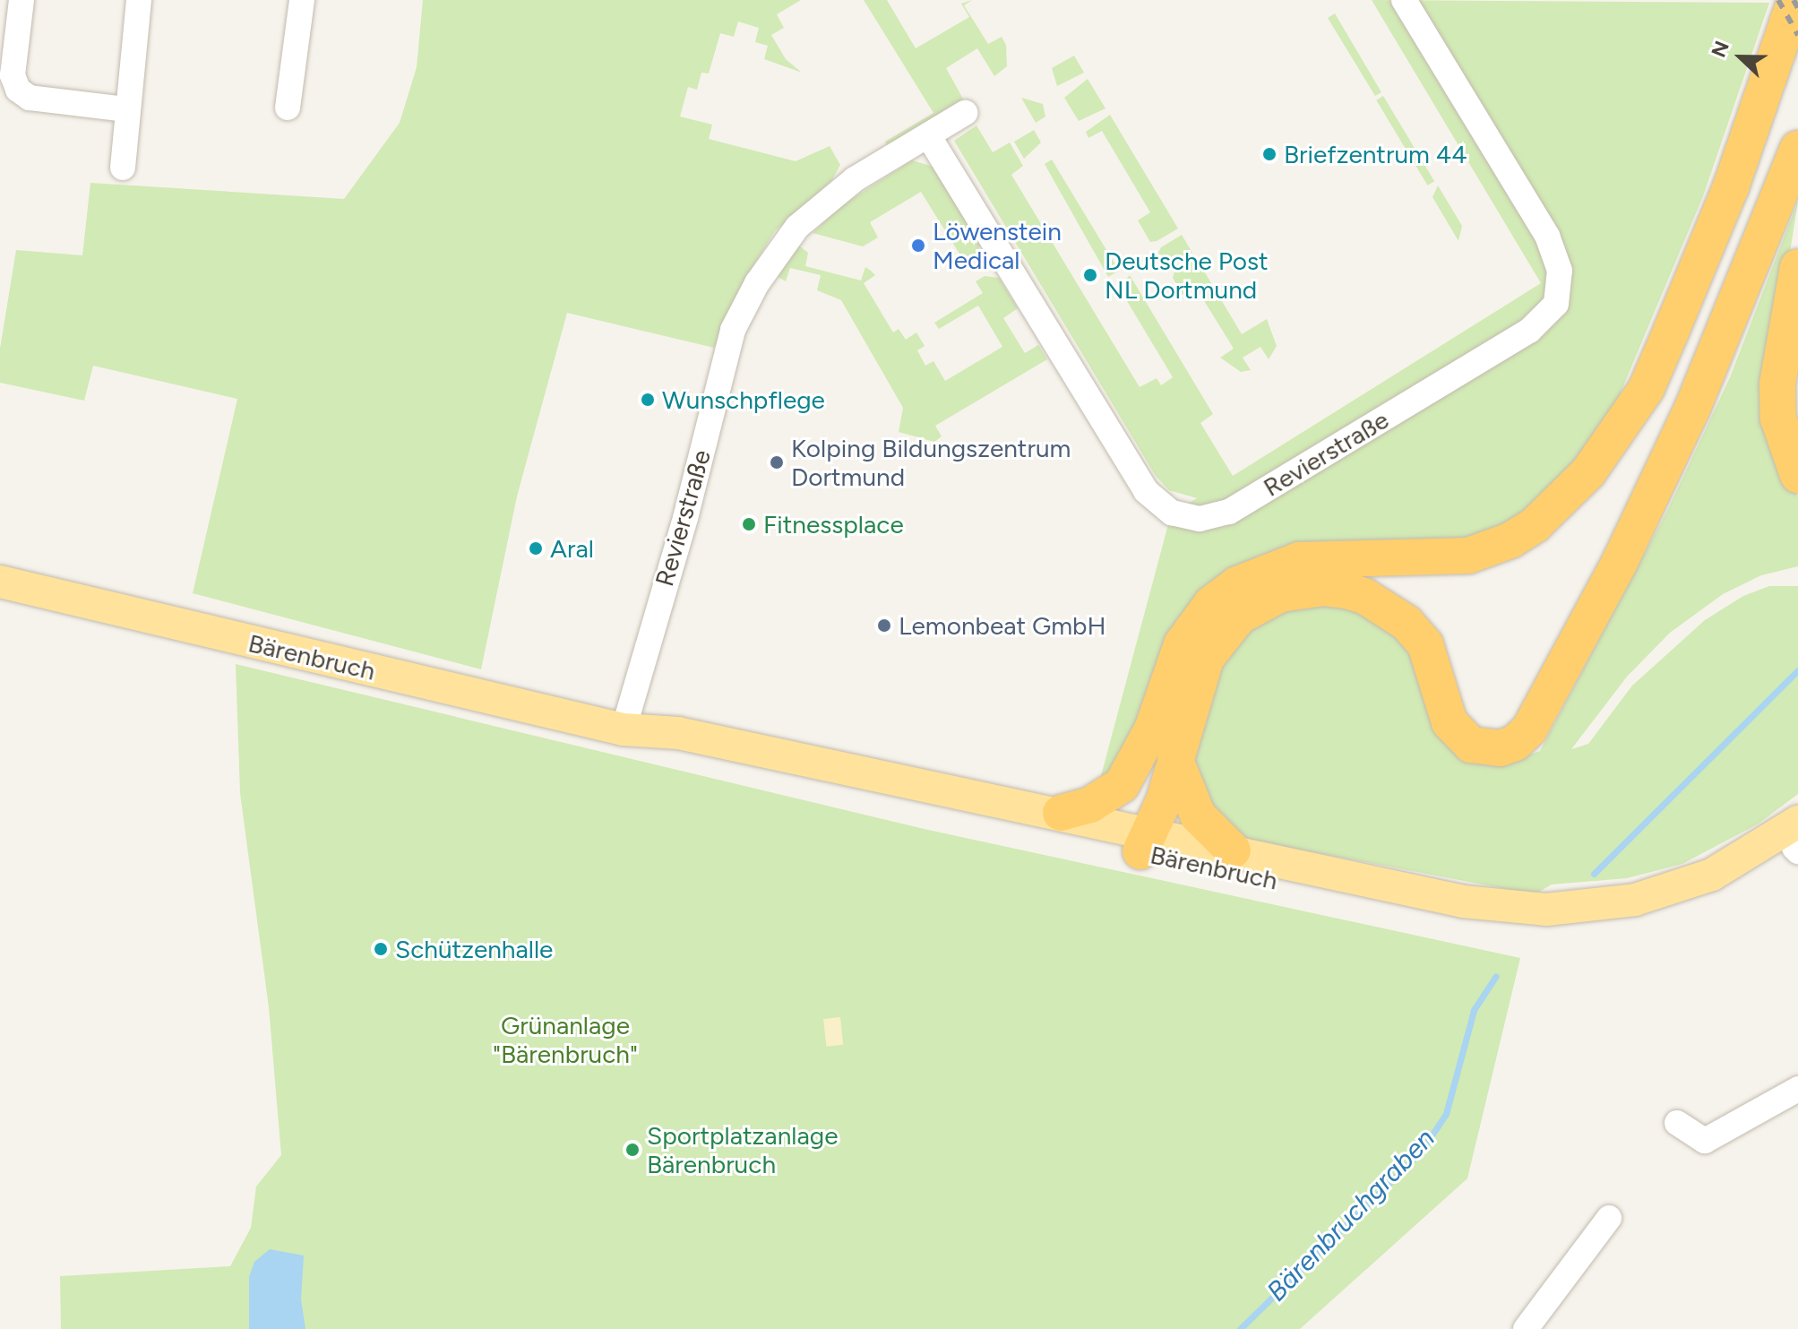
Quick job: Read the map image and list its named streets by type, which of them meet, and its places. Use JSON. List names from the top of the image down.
{
  "streets": {
    "main road": ["Bärenbruch"],
    "street": ["Revierstraße"]
  },
  "crossings": [
    ["Revierstraße", "Bärenbruch"]
  ],
  "water": ["Bärenbruchgraben"],
  "parks": ["Grünanlage \"Bärenbruch\""],
  "places": [
    "Briefzentrum 44",
    "Löwenstein Medical",
    "Deutsche Post NL Dortmund",
    "Wunschpflege",
    "Kolping Bildungszentrum Dortmund",
    "Fitnessplace",
    "Aral",
    "Lemonbeat GmbH",
    "Schützenhalle",
    "Sportplatzanlage Bärenbruch"
  ],
  "north": "left"
}
